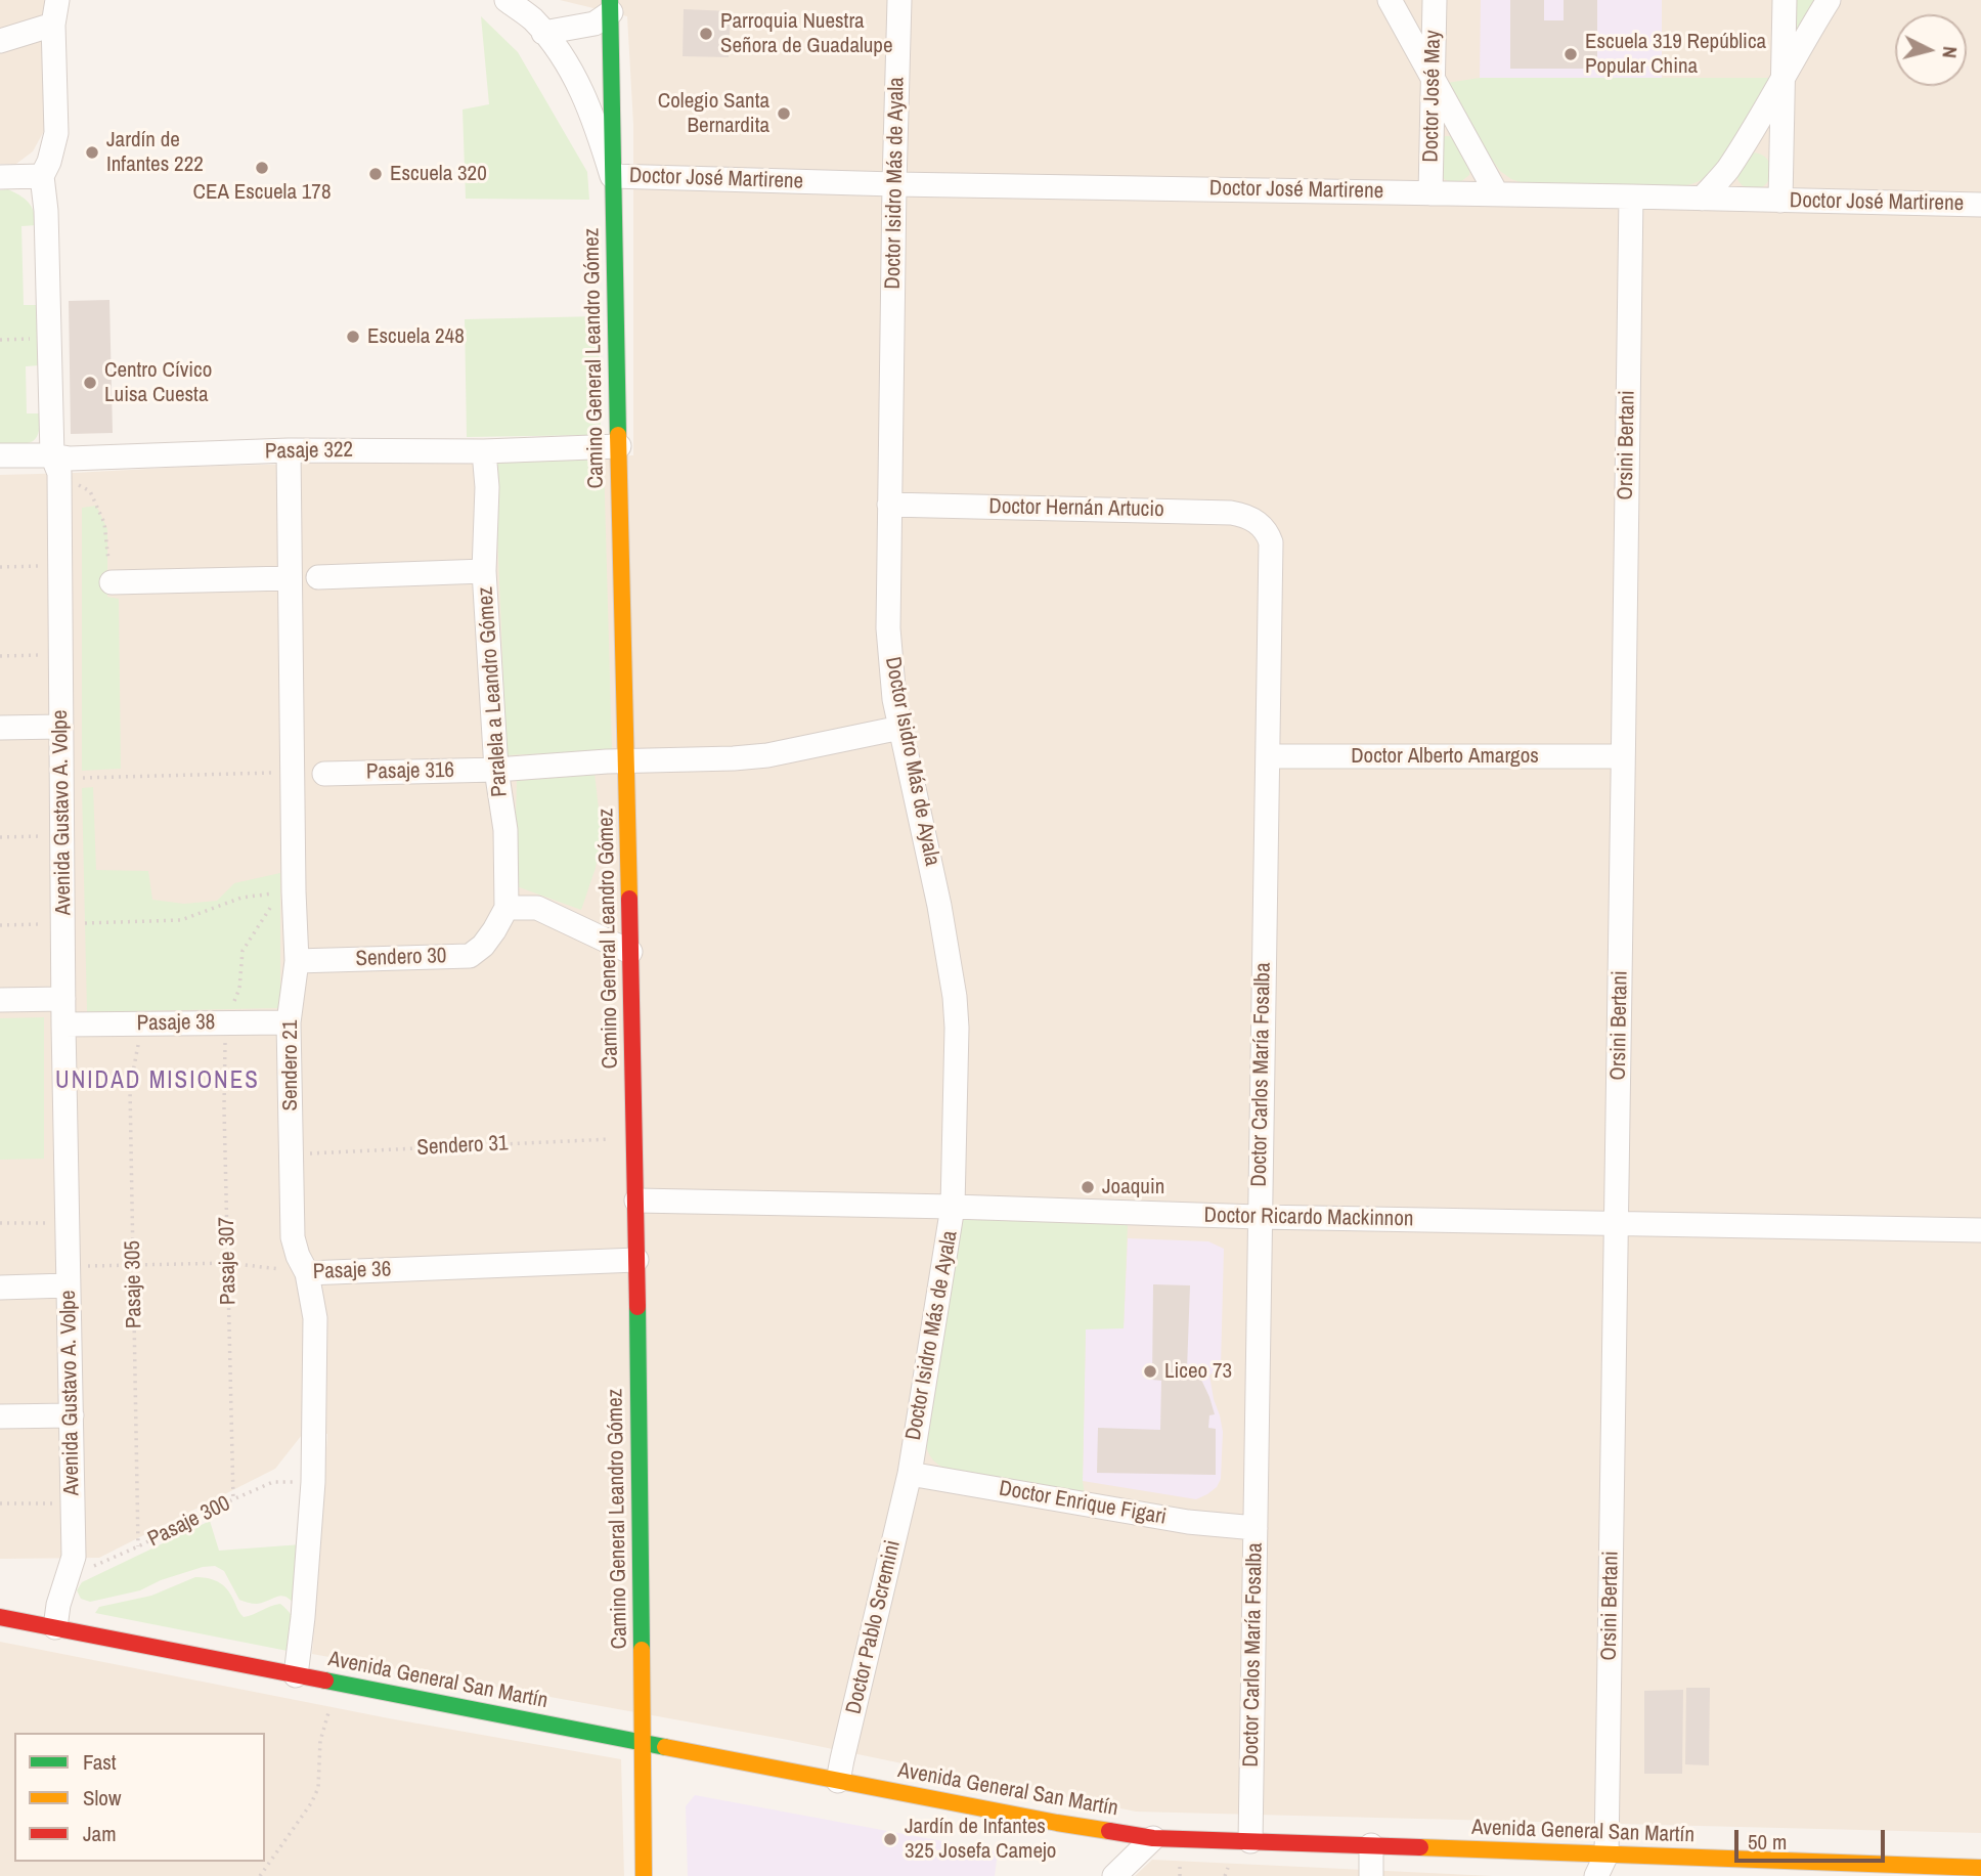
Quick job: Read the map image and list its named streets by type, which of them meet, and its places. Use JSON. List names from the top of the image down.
{
  "streets": {
    "main road": ["Camino General Leandro Gómez", "Avenida General San Martín"],
    "street": [
      "Doctor José May",
      "Doctor José Martirene",
      "Doctor Isidro Más de Ayala",
      "Orsini Bertani",
      "Pasaje 322",
      "Doctor Hernán Artucio",
      "Paralela a Leandro Gómez",
      "Doctor Alberto Amargos",
      "Pasaje 316",
      "Avenida Gustavo A. Volpe",
      "Sendero 30",
      "Pasaje 38",
      "Sendero 21",
      "Doctor Carlos María Fosalba",
      "Doctor Ricardo Mackinnon",
      "Pasaje 36",
      "Doctor Enrique Figari",
      "Doctor Pablo Scremini"
    ],
    "path": [
      "Sendero 31",
      "Pasaje 307",
      "Pasaje 305",
      "Pasaje 300"
    ]
  },
  "crossings": [
    ["Doctor José May", "Doctor José Martirene"],
    ["Doctor José Martirene", "Doctor Isidro Más de Ayala"],
    ["Doctor José Martirene", "Camino General Leandro Gómez"],
    ["Doctor José Martirene", "Orsini Bertani"],
    ["Doctor Isidro Más de Ayala", "Doctor Hernán Artucio"],
    ["Doctor Isidro Más de Ayala", "Pasaje 316"],
    ["Doctor Isidro Más de Ayala", "Doctor Ricardo Mackinnon"],
    ["Doctor Isidro Más de Ayala", "Doctor Enrique Figari"],
    ["Doctor Isidro Más de Ayala", "Doctor Pablo Scremini"],
    ["Camino General Leandro Gómez", "Pasaje 322"],
    ["Camino General Leandro Gómez", "Pasaje 316"],
    ["Camino General Leandro Gómez", "Sendero 31"],
    ["Camino General Leandro Gómez", "Doctor Ricardo Mackinnon"],
    ["Camino General Leandro Gómez", "Pasaje 36"],
    ["Camino General Leandro Gómez", "Avenida General San Martín"],
    ["Orsini Bertani", "Doctor Alberto Amargos"],
    ["Orsini Bertani", "Doctor Ricardo Mackinnon"],
    ["Orsini Bertani", "Avenida General San Martín"],
    ["Pasaje 322", "Paralela a Leandro Gómez"],
    ["Pasaje 322", "Avenida Gustavo A. Volpe"],
    ["Pasaje 322", "Sendero 21"],
    ["Doctor Hernán Artucio", "Doctor Carlos María Fosalba"],
    ["Paralela a Leandro Gómez", "Pasaje 316"],
    ["Paralela a Leandro Gómez", "Sendero 30"],
    ["Doctor Alberto Amargos", "Doctor Carlos María Fosalba"],
    ["Avenida Gustavo A. Volpe", "Pasaje 38"],
    ["Avenida Gustavo A. Volpe", "Pasaje 36"],
    ["Avenida Gustavo A. Volpe", "Pasaje 300"],
    ["Avenida Gustavo A. Volpe", "Avenida General San Martín"],
    ["Sendero 30", "Sendero 21"],
    ["Pasaje 38", "Sendero 21"],
    ["Pasaje 38", "Pasaje 307"],
    ["Pasaje 38", "Pasaje 305"],
    ["Sendero 21", "Sendero 31"],
    ["Sendero 21", "Pasaje 36"],
    ["Sendero 21", "Pasaje 300"],
    ["Sendero 21", "Avenida General San Martín"],
    ["Doctor Carlos María Fosalba", "Doctor Ricardo Mackinnon"],
    ["Doctor Carlos María Fosalba", "Doctor Enrique Figari"],
    ["Doctor Carlos María Fosalba", "Avenida General San Martín"],
    ["Pasaje 307", "Pasaje 36"],
    ["Pasaje 307", "Pasaje 300"],
    ["Pasaje 36", "Pasaje 305"],
    ["Pasaje 305", "Pasaje 300"],
    ["Doctor Enrique Figari", "Doctor Pablo Scremini"],
    ["Doctor Pablo Scremini", "Avenida General San Martín"]
  ],
  "districts": ["UNIDAD MISIONES"],
  "places": [
    "Parroquia Nuestra Señora de Guadalupe",
    "Escuela 319 República Popular China",
    "Colegio Santa Bernardita",
    "Jardín de Infantes 222",
    "CEA Escuela 178",
    "Escuela 320",
    "Escuela 248",
    "Centro Cívico Luisa Cuesta",
    "Joaquin",
    "Liceo 73",
    "Jardín de Infantes 325 Josefa Camejo"
  ],
  "legend": ["Fast", "Slow", "Jam"],
  "scale_bar": "50 m",
  "north": "right"
}
